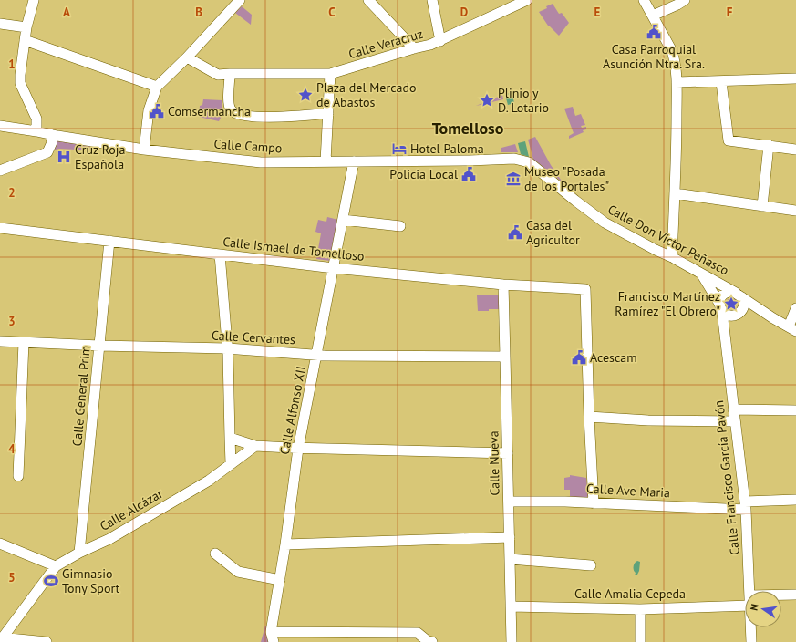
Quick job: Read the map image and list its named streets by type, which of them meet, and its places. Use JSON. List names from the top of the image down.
{
  "streets": {
    "street": [
      "Calle Veracruz",
      "Calle Campo",
      "Calle Don Víctor Peñasco",
      "Calle Ismael de Tomelloso",
      "Calle Cervantes",
      "Calle General Prim",
      "Calle Alfonso XII",
      "Calle Nueva",
      "Calle Francisco García Pavón",
      "Calle Ave Maria",
      "Calle Alcázar",
      "Calle Amalia Cepeda"
    ]
  },
  "crossings": [
    ["Calle Campo", "Calle Don Víctor Peñasco"],
    ["Calle Campo", "Calle Alfonso XII"],
    ["Calle Ismael de Tomelloso", "Calle General Prim"],
    ["Calle Ismael de Tomelloso", "Calle Alfonso XII"],
    ["Calle Ismael de Tomelloso", "Calle Nueva"],
    ["Calle Cervantes", "Calle General Prim"],
    ["Calle Cervantes", "Calle Alfonso XII"],
    ["Calle Cervantes", "Calle Nueva"],
    ["Calle General Prim", "Calle Alcázar"],
    ["Calle Nueva", "Calle Ave Maria"],
    ["Calle Nueva", "Calle Amalia Cepeda"],
    ["Calle Francisco García Pavón", "Calle Ave Maria"]
  ],
  "districts": ["Tomelloso"],
  "places": {
    "public building": [
      "Casa Parroquial Asunción Ntra. Sra.",
      "Comsermancha",
      "Policia Local",
      "Casa del Agricultor",
      "Acescam"
    ],
    "place": ["Plaza del Mercado de Abastos", "Plinio y D. Lotario", "Francisco Martínez Ramírez \"El Obrero\""],
    "hotel": ["Hotel Paloma"],
    "hospital": ["Cruz Roja Española"],
    "museum": ["Museo \"Posada de los Portales\""],
    "sports": ["Gimnasio Tony Sport"]
  },
  "north": "left",
  "grid": {
    "columns": [
      "A",
      "B",
      "C",
      "D",
      "E",
      "F"
    ],
    "rows": [
      "1",
      "2",
      "3",
      "4",
      "5"
    ]
  }
}
